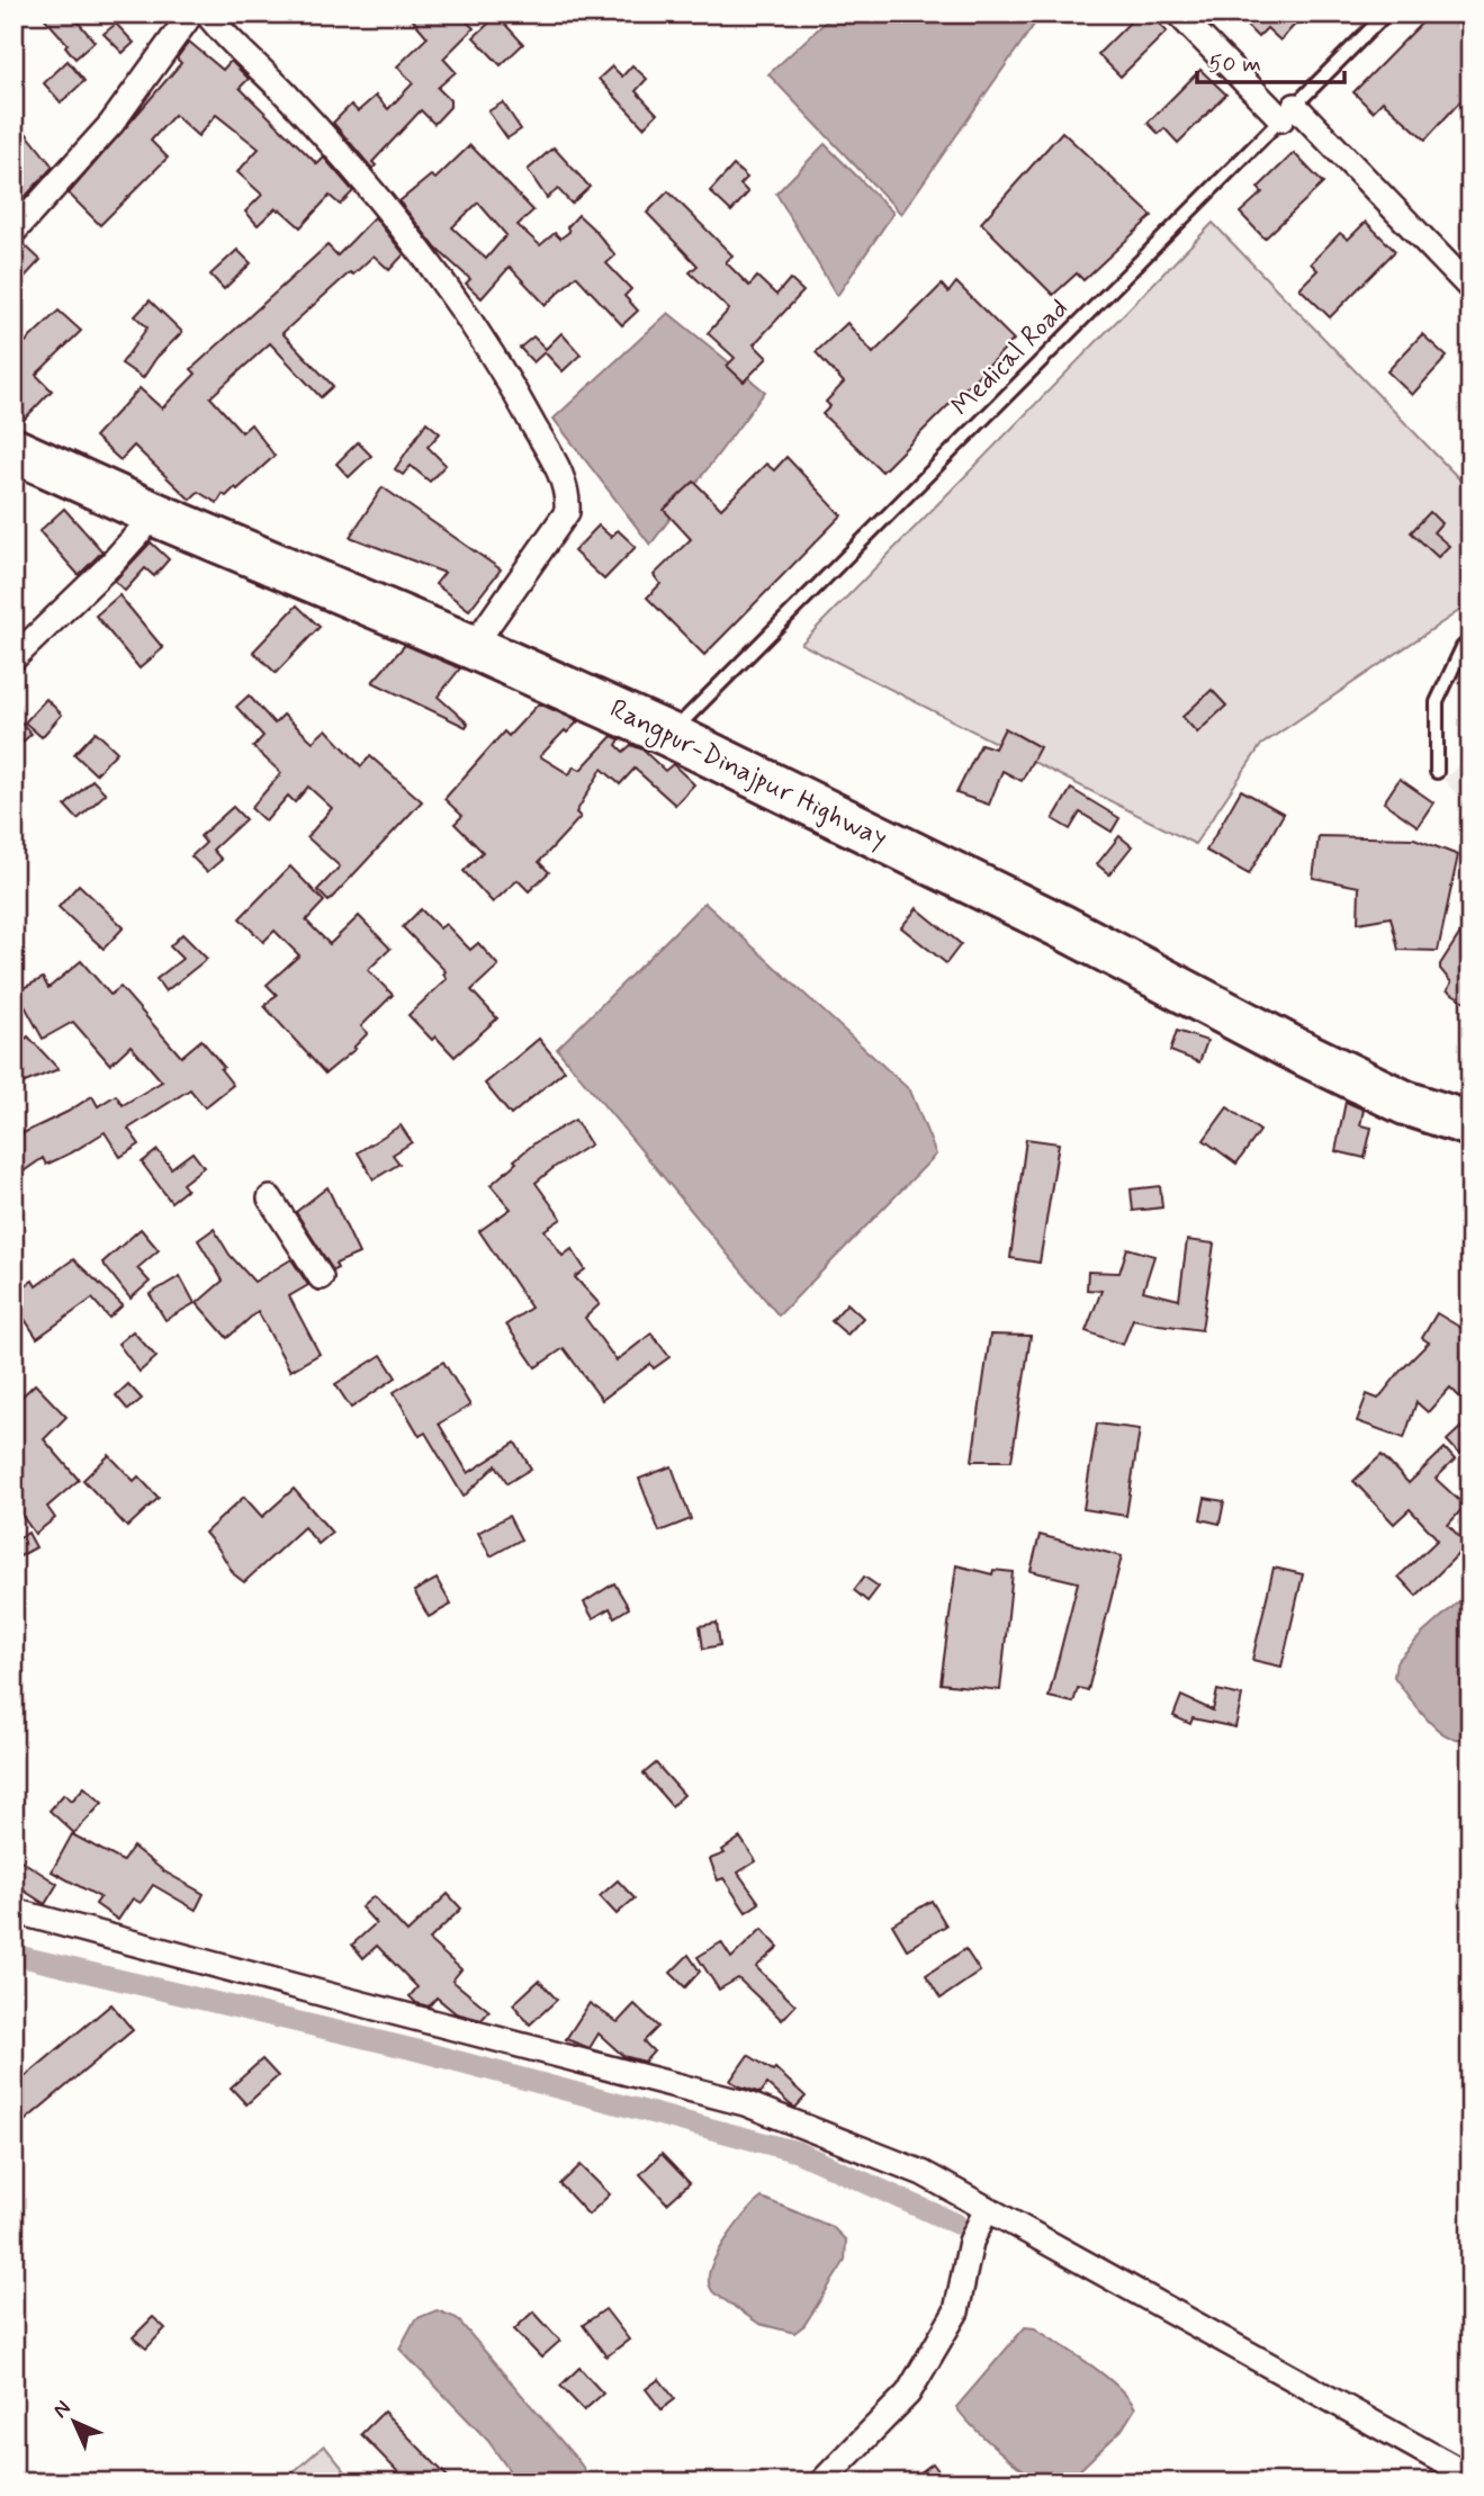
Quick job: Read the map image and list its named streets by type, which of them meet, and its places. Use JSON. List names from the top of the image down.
{
  "streets": {
    "highway": ["Rangpur-Dinajpur Highway"],
    "lane": ["Medical Road"]
  },
  "crossings": [
    ["Medical Road", "Rangpur-Dinajpur Highway"]
  ],
  "scale_bar": "50 m",
  "north": "top left"
}
